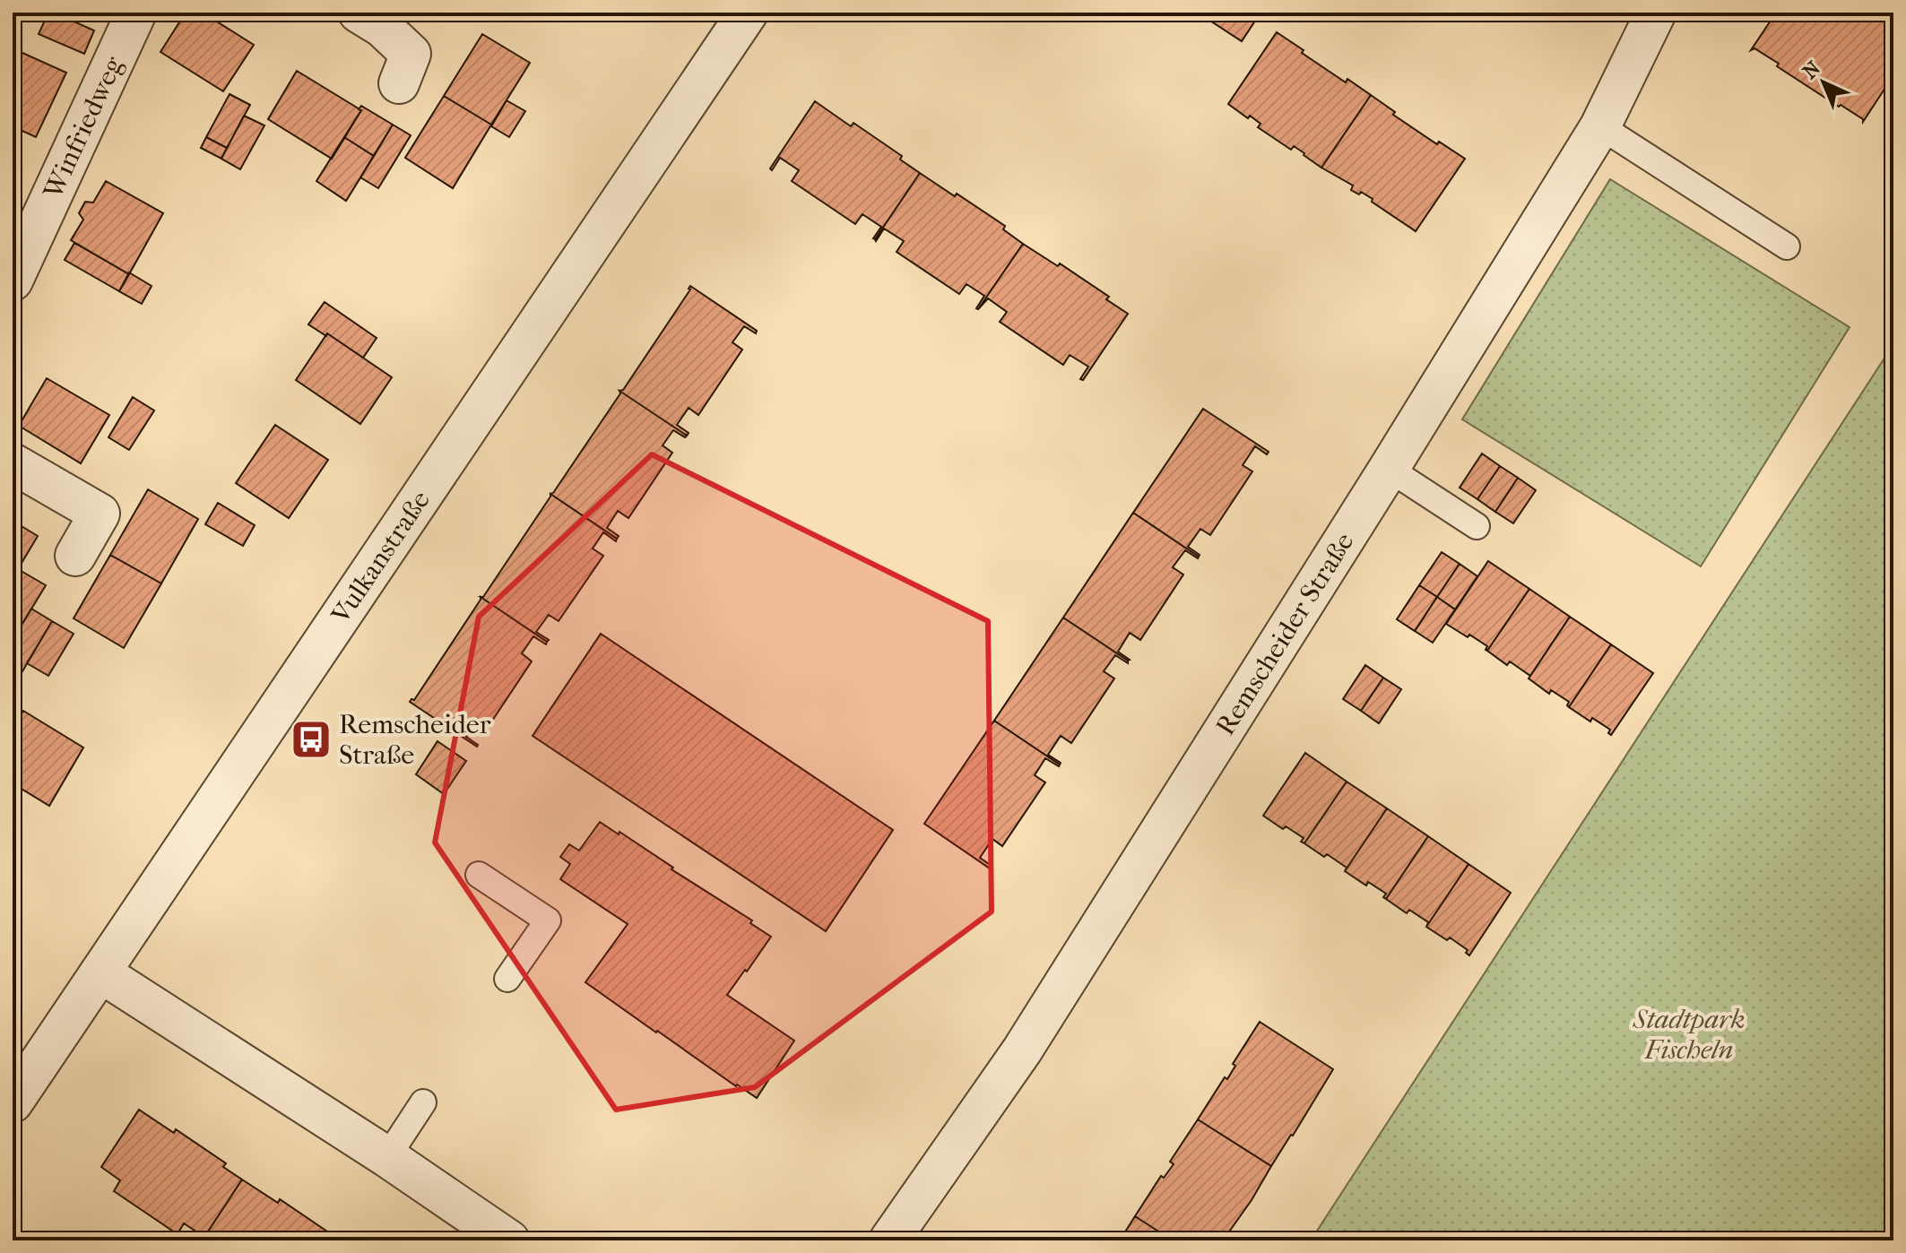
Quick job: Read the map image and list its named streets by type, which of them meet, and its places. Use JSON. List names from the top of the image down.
{
  "streets": {
    "street": ["Winfriedweg", "Vulkanstraße", "Remscheider Straße"]
  },
  "parks": ["Stadtpark Fischeln"],
  "places": {
    "bus stop": ["Remscheider Straße"]
  },
  "north": "top left"
}
